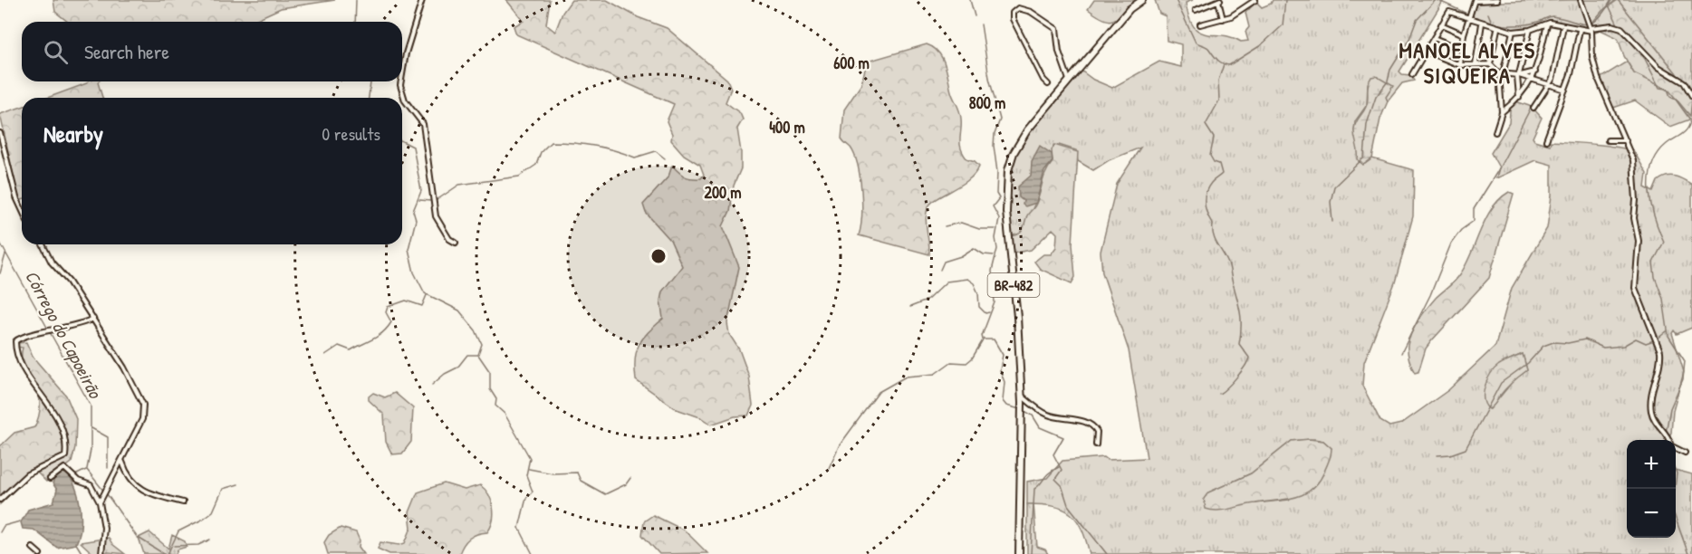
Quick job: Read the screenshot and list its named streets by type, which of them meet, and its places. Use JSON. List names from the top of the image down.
{
  "streets": {
    "highway": ["BR-482"]
  },
  "districts": ["MANOEL ALVES SIQUEIRA"],
  "water": ["Córrego do Capoeirão"],
  "page": {
    "search": "Search here",
    "heading": ["Nearby", "0 results"],
    "map_buttons": ["+", "−"]
  },
  "rings": [
    "600 m",
    "800 m",
    "400 m",
    "200 m"
  ]
}
